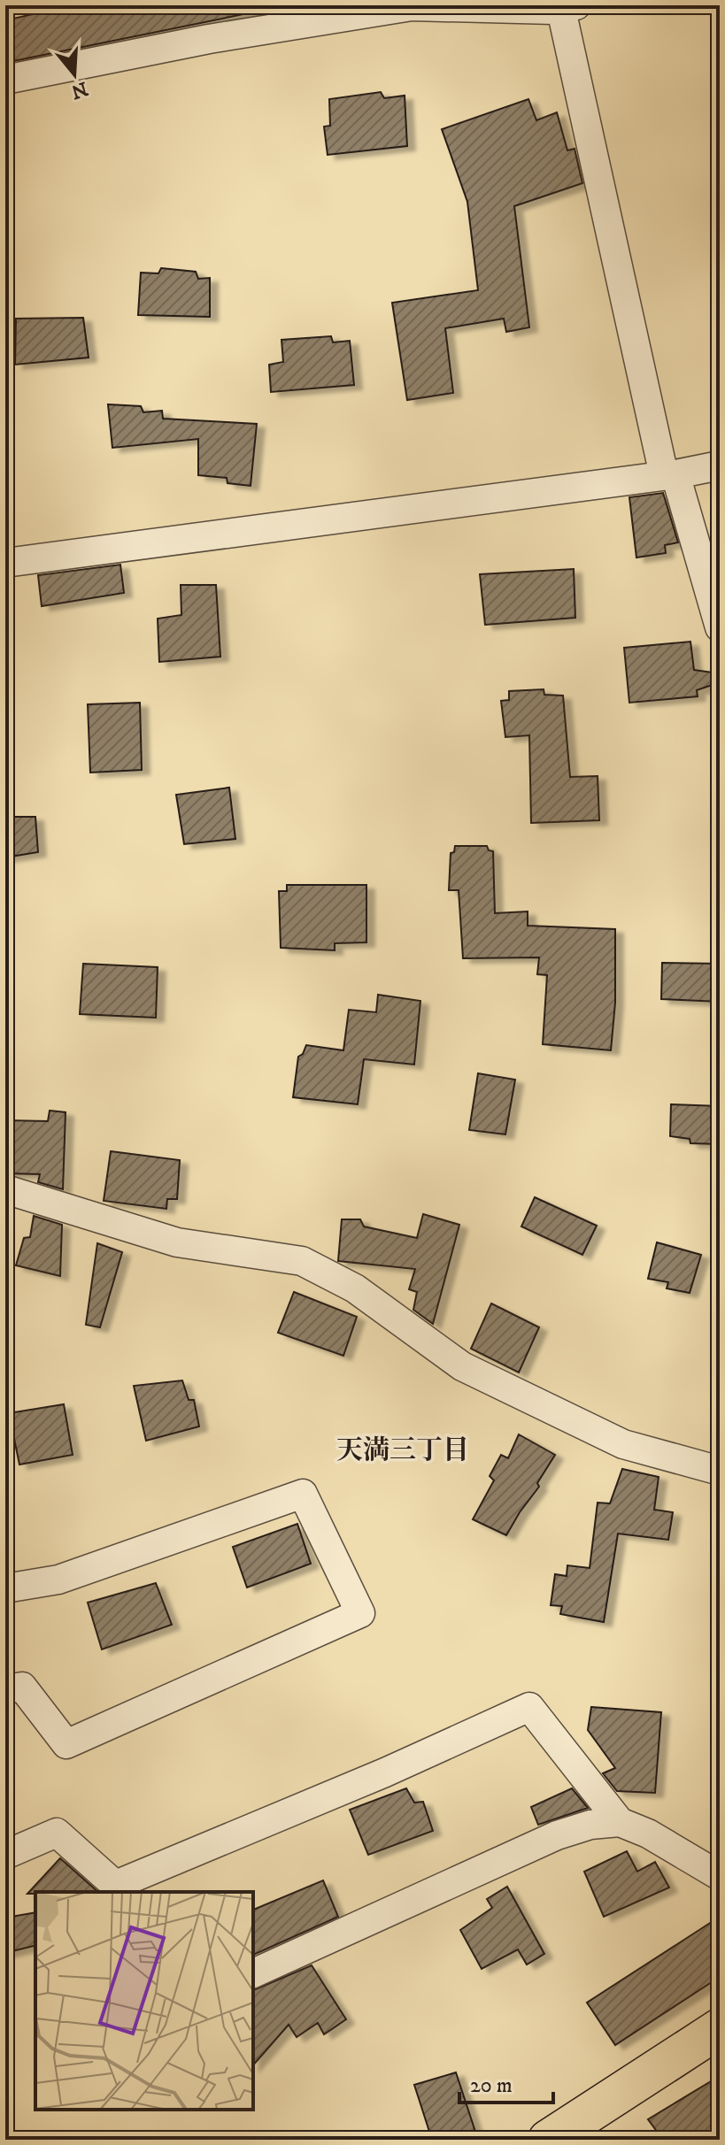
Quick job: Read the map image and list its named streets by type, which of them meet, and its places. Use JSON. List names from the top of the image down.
{
  "districts": ["天満三丁目"],
  "scale_bar": "20 m",
  "north": "bottom"
}
